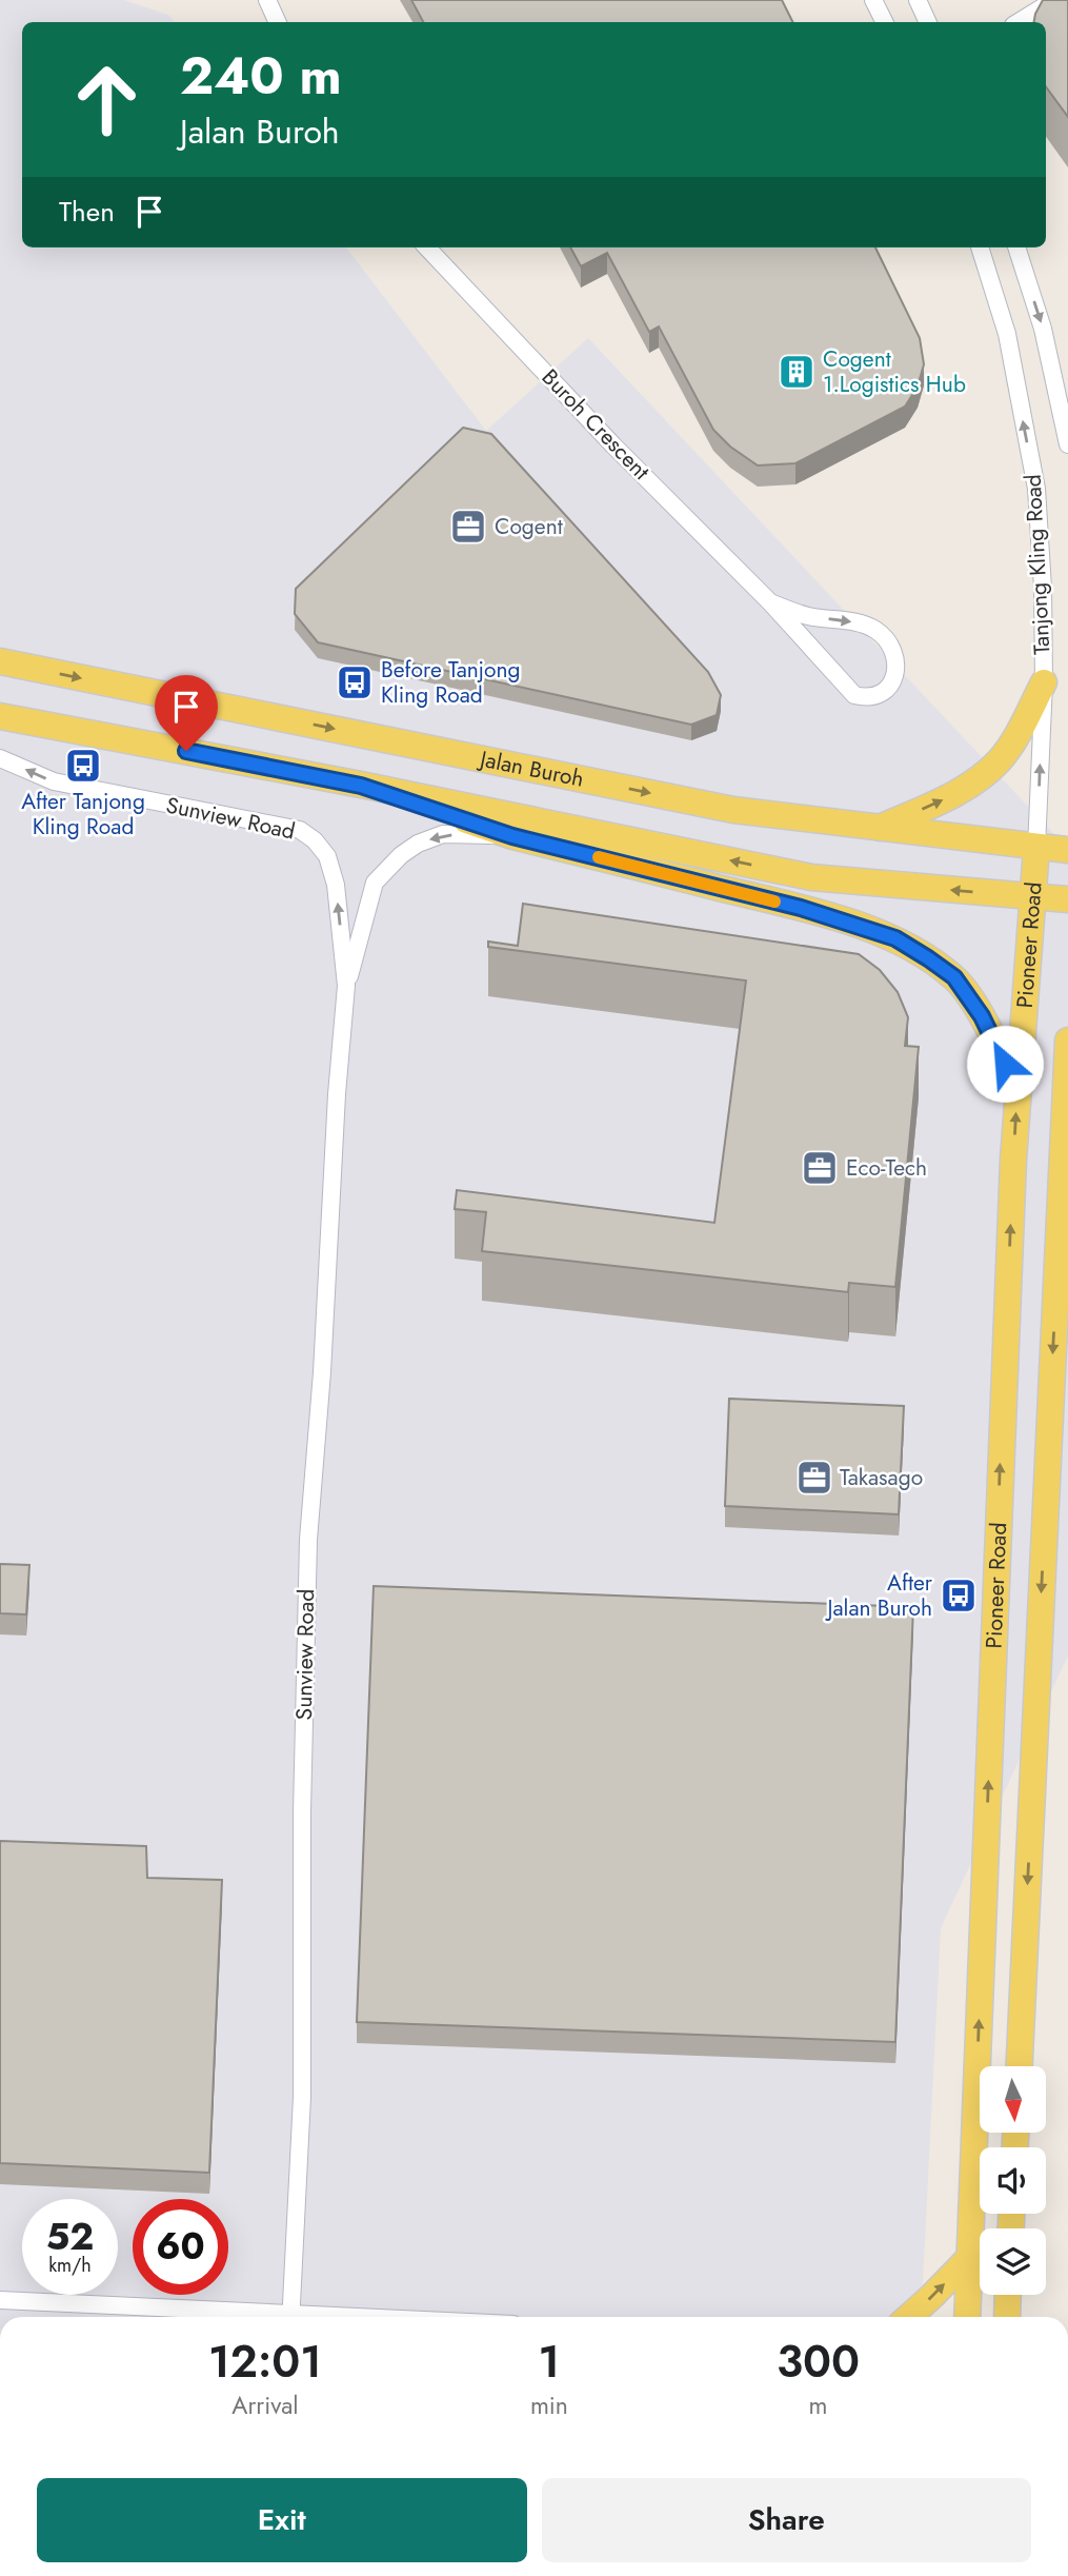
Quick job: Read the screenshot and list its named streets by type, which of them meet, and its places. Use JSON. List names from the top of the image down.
{
  "streets": {
    "main road": ["Jalan Buroh", "Pioneer Road"],
    "street": ["Buroh Crescent", "Tanjong Kling Road", "Sunview Road"]
  },
  "crossings": [
    ["Tanjong Kling Road", "Jalan Buroh"],
    ["Tanjong Kling Road", "Pioneer Road"],
    ["Jalan Buroh", "Pioneer Road"]
  ],
  "places": {
    "building": ["Cogent 1.Logistics Hub"],
    "office": ["Cogent", "Eco-Tech", "Takasago"],
    "bus stop": ["Before Tanjong Kling Road", "After Tanjong Kling Road", "After Jalan Buroh"]
  },
  "north": "bottom",
  "page": {
    "turn": ["240 m", "Jalan Buroh"],
    "then": "Then",
    "speed": "52 km/h",
    "limit": "60",
    "eta": [
      "12:01",
      "Arrival",
      "1",
      "min",
      "300",
      "m"
    ],
    "buttons": ["Exit", "Share"]
  }
}
